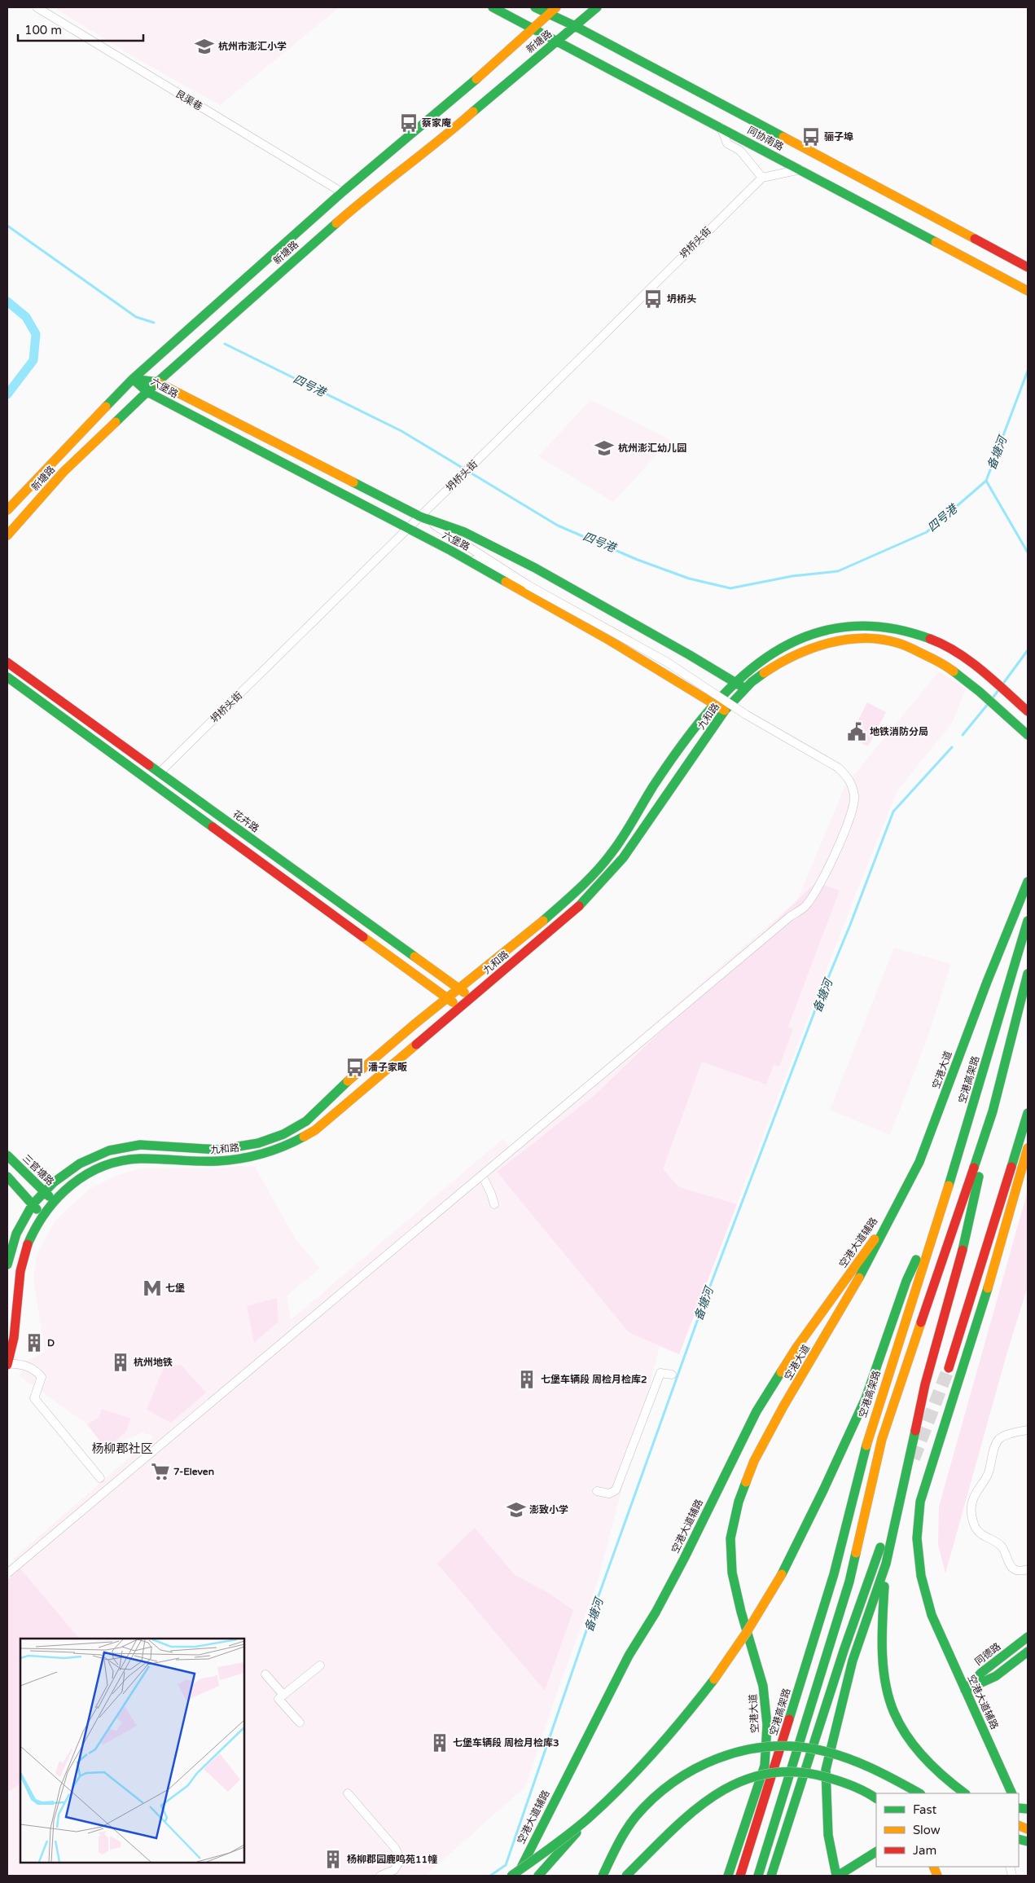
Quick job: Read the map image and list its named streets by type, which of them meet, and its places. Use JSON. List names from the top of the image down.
{
  "streets": {
    "main road": [
      "新塘路",
      "同协南路",
      "六堡路",
      "九和路",
      "花卉路",
      "空港大道",
      "空港高架路",
      "三官塘路",
      "空港大道辅路",
      "同德路"
    ],
    "street": ["艮渠巷", "坍桥头街"]
  },
  "crossings": [
    ["新塘路", "艮渠巷"],
    ["新塘路", "同协南路"],
    ["新塘路", "六堡路"],
    ["坍桥头街", "六堡路"],
    ["坍桥头街", "花卉路"],
    ["六堡路", "九和路"],
    ["九和路", "花卉路"],
    ["九和路", "三官塘路"],
    ["空港大道", "空港大道辅路"],
    ["空港大道辅路", "同德路"]
  ],
  "districts": ["杨柳郡社区"],
  "water": ["四号港", "备塘河"],
  "places": {
    "school or university": ["杭州市澎汇小学", "杭州澎汇幼儿园", "澎致小学"],
    "bus stop": [
      "蔡家庵",
      "骊子埠",
      "坍桥头",
      "潘子家畈"
    ],
    "public building": ["地铁消防分局"],
    "metro station": ["七堡"],
    "building": [
      "D",
      "杭州地铁",
      "七堡车辆段 周检月检库2",
      "七堡车辆段 周检月检库3",
      "杨柳郡园鹿鸣苑11幢"
    ],
    "supermarket": ["7-Eleven"]
  },
  "legend": ["Fast", "Slow", "Jam"],
  "scale_bar": "100 m"
}
